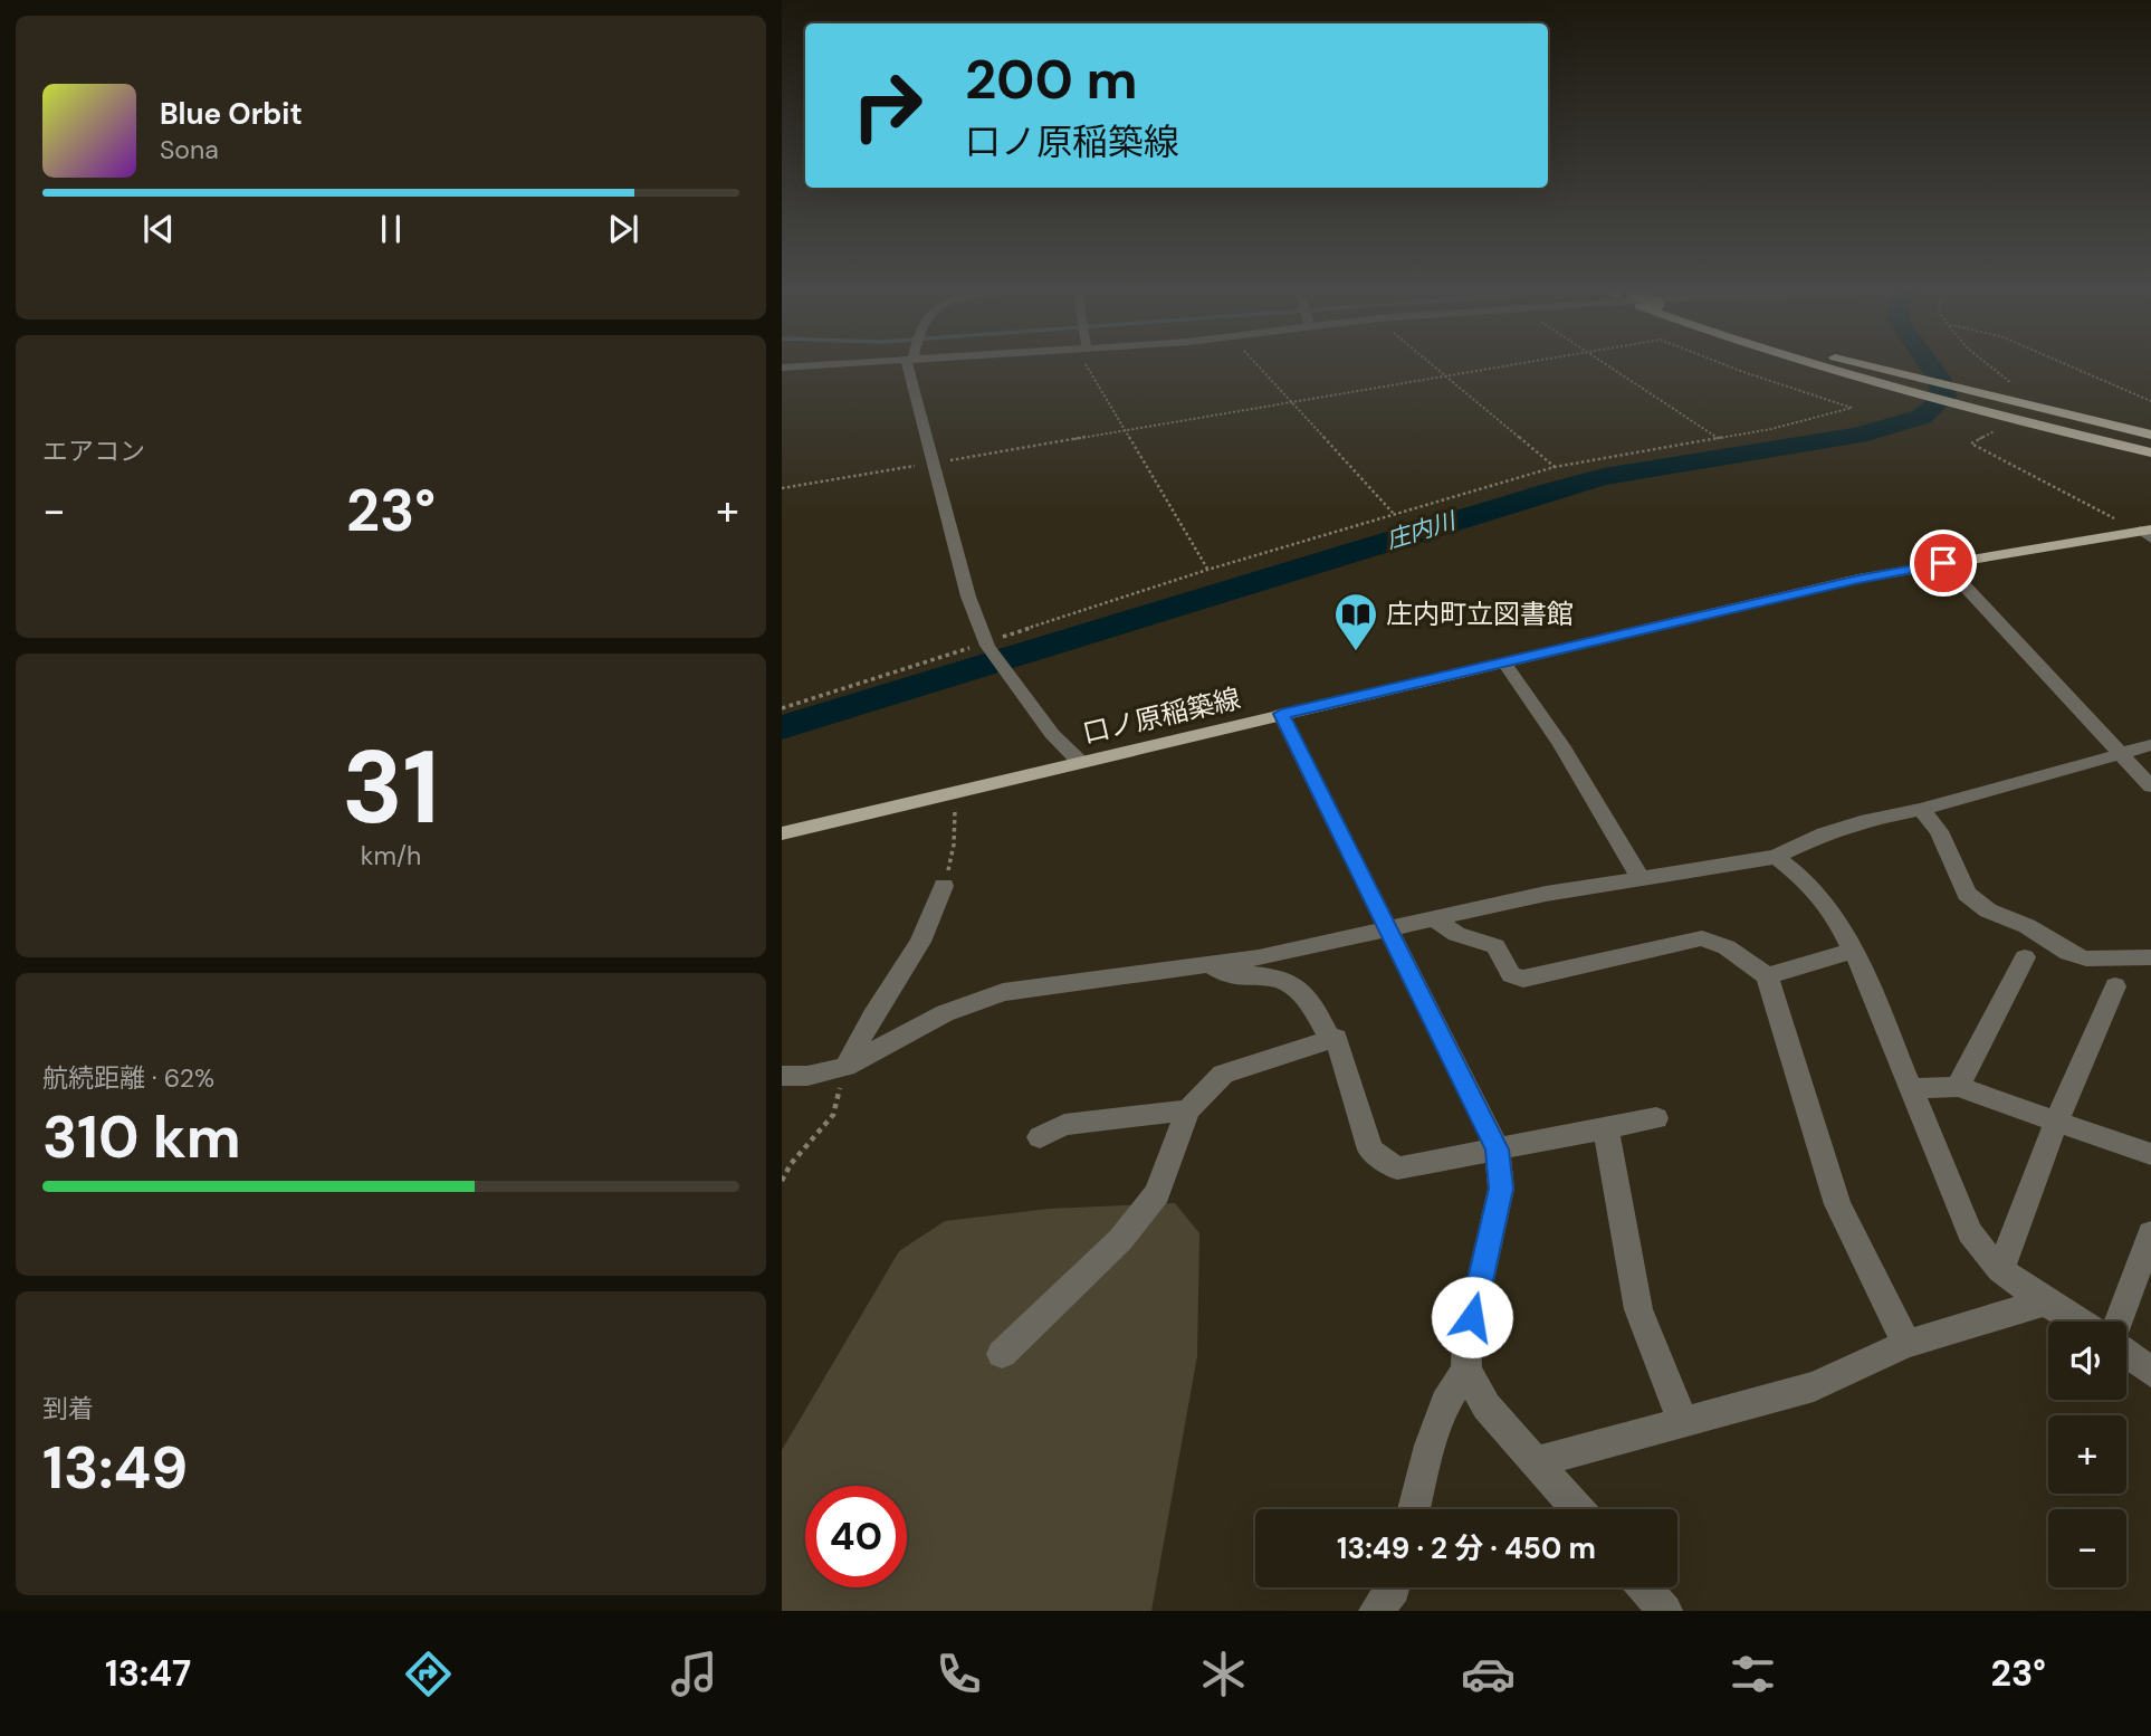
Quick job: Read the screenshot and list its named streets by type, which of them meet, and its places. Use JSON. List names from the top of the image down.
{
  "streets": {
    "main road": ["口ノ原稲築線"]
  },
  "water": ["庄内川"],
  "places": {
    "library": ["庄内町立図書館"]
  },
  "page": {
    "turn": ["200 m", "口ノ原稲築線"],
    "song": ["Blue Orbit", "Sona"],
    "tile": [
      "エアコン",
      ["31", "km/h"],
      ["航続距離 · 62%", "310 km"],
      ["到着", "13:49"]
    ],
    "heat": ["−", "23°", "+"],
    "map_buttons": ["+", "−"],
    "limit": "40",
    "trip": "13:49 · 2 分 · 450 m",
    "tabs": ["13:47", "23°"]
  }
}
